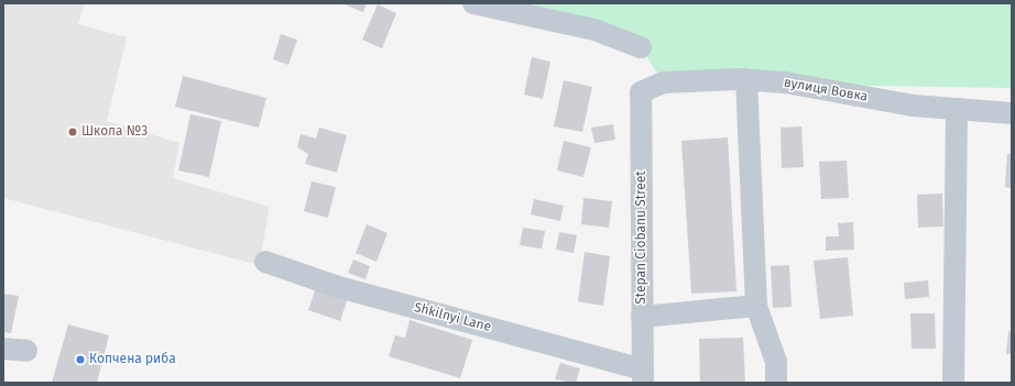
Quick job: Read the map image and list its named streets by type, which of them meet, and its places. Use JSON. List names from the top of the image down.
{
  "streets": {
    "street": ["вулиця Вовка", "Stepan Ciobanu Street", "Shkilnyi Lane"]
  },
  "crossings": [
    ["вулиця Вовка", "Stepan Ciobanu Street"],
    ["Stepan Ciobanu Street", "Shkilnyi Lane"]
  ],
  "places": ["Школа №3", "Копчена риба"]
}
